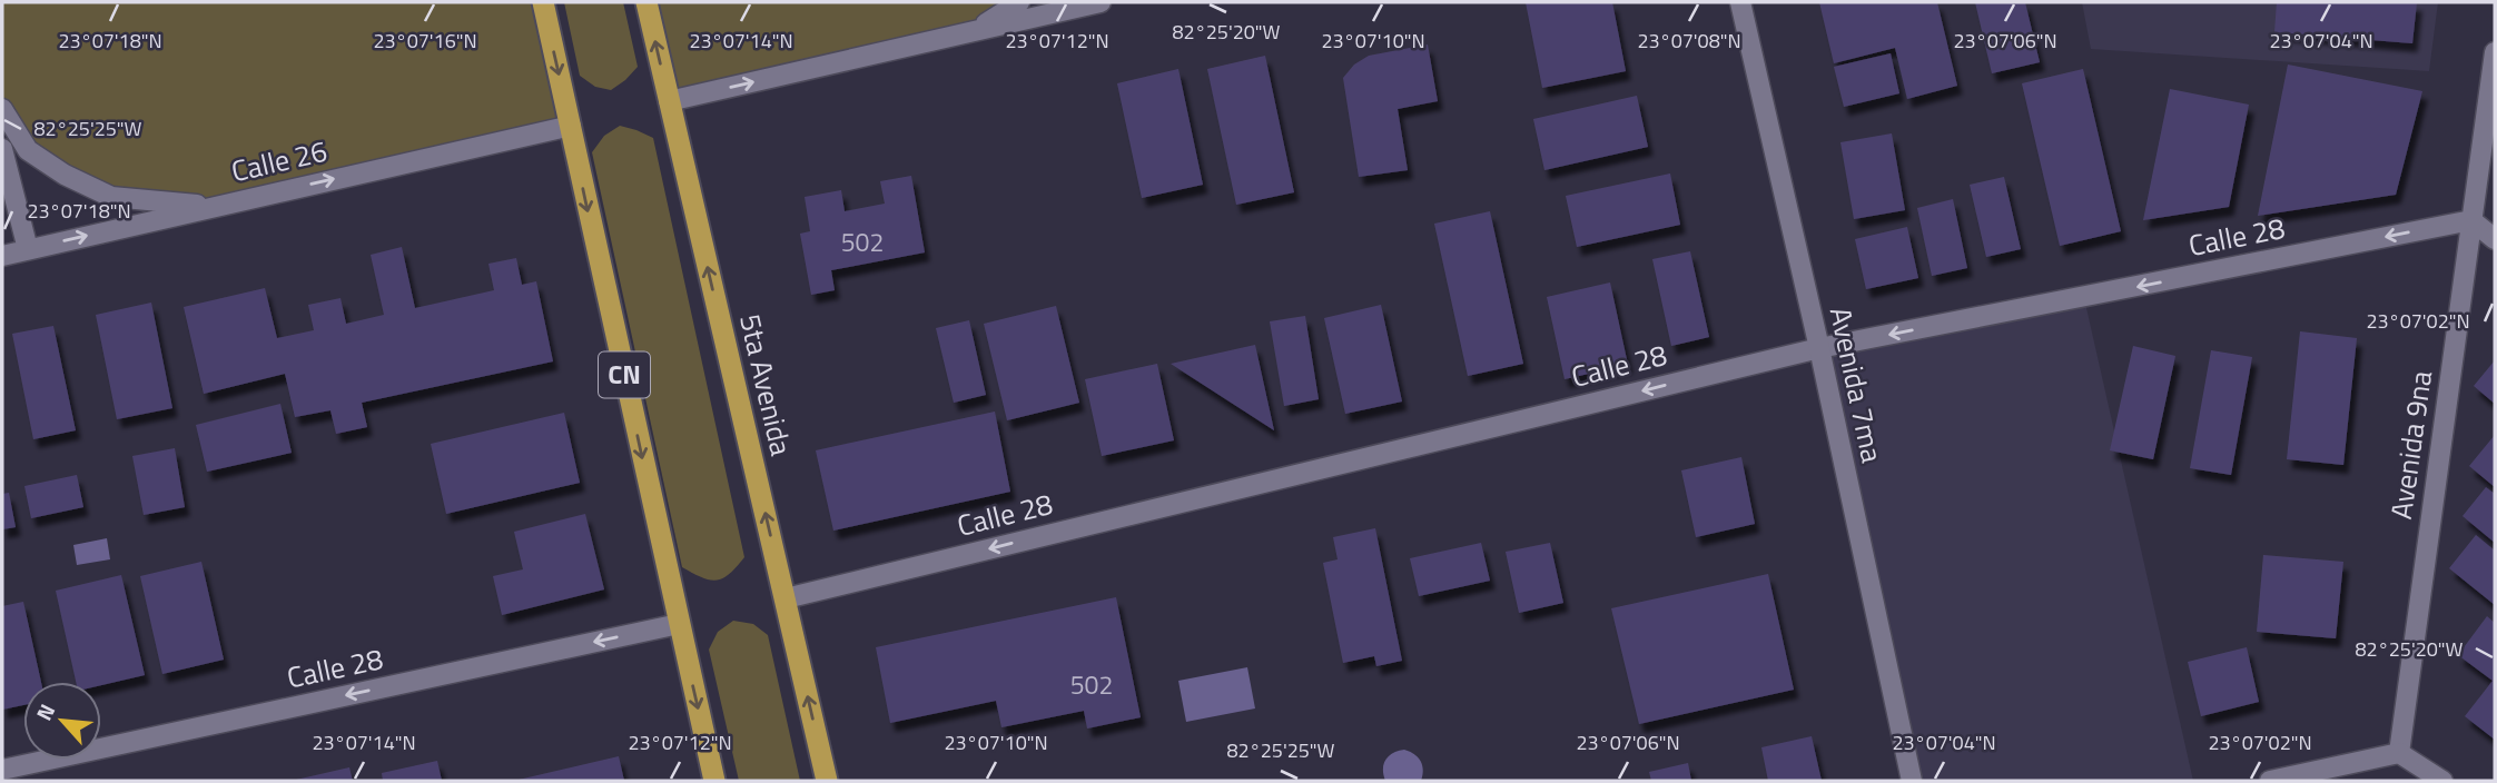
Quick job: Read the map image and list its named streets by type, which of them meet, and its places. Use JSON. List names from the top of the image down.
{
  "streets": {
    "highway": ["CN", "5ta Avenida"],
    "street": [
      "Calle 26",
      "Calle 28",
      "Avenida 7ma",
      "Avenida 9na"
    ]
  },
  "crossings": [
    ["Calle 26", "CN"],
    ["Calle 28", "CN"],
    ["Calle 28", "5ta Avenida"],
    ["Calle 28", "Avenida 7ma"],
    ["Calle 28", "Avenida 9na"]
  ],
  "one_way": ["Calle 26", "Calle 28"],
  "house_numbers": ["502", "502"],
  "north": "top left",
  "coordinates": [
    "82°25'20\"W",
    "23°07'18\"N",
    "23°07'16\"N",
    "23°07'14\"N",
    "23°07'12\"N",
    "23°07'10\"N",
    "23°07'08\"N",
    "23°07'06\"N",
    "23°07'04\"N",
    "82°25'25\"W",
    "23°07'02\"N"
  ]
}
